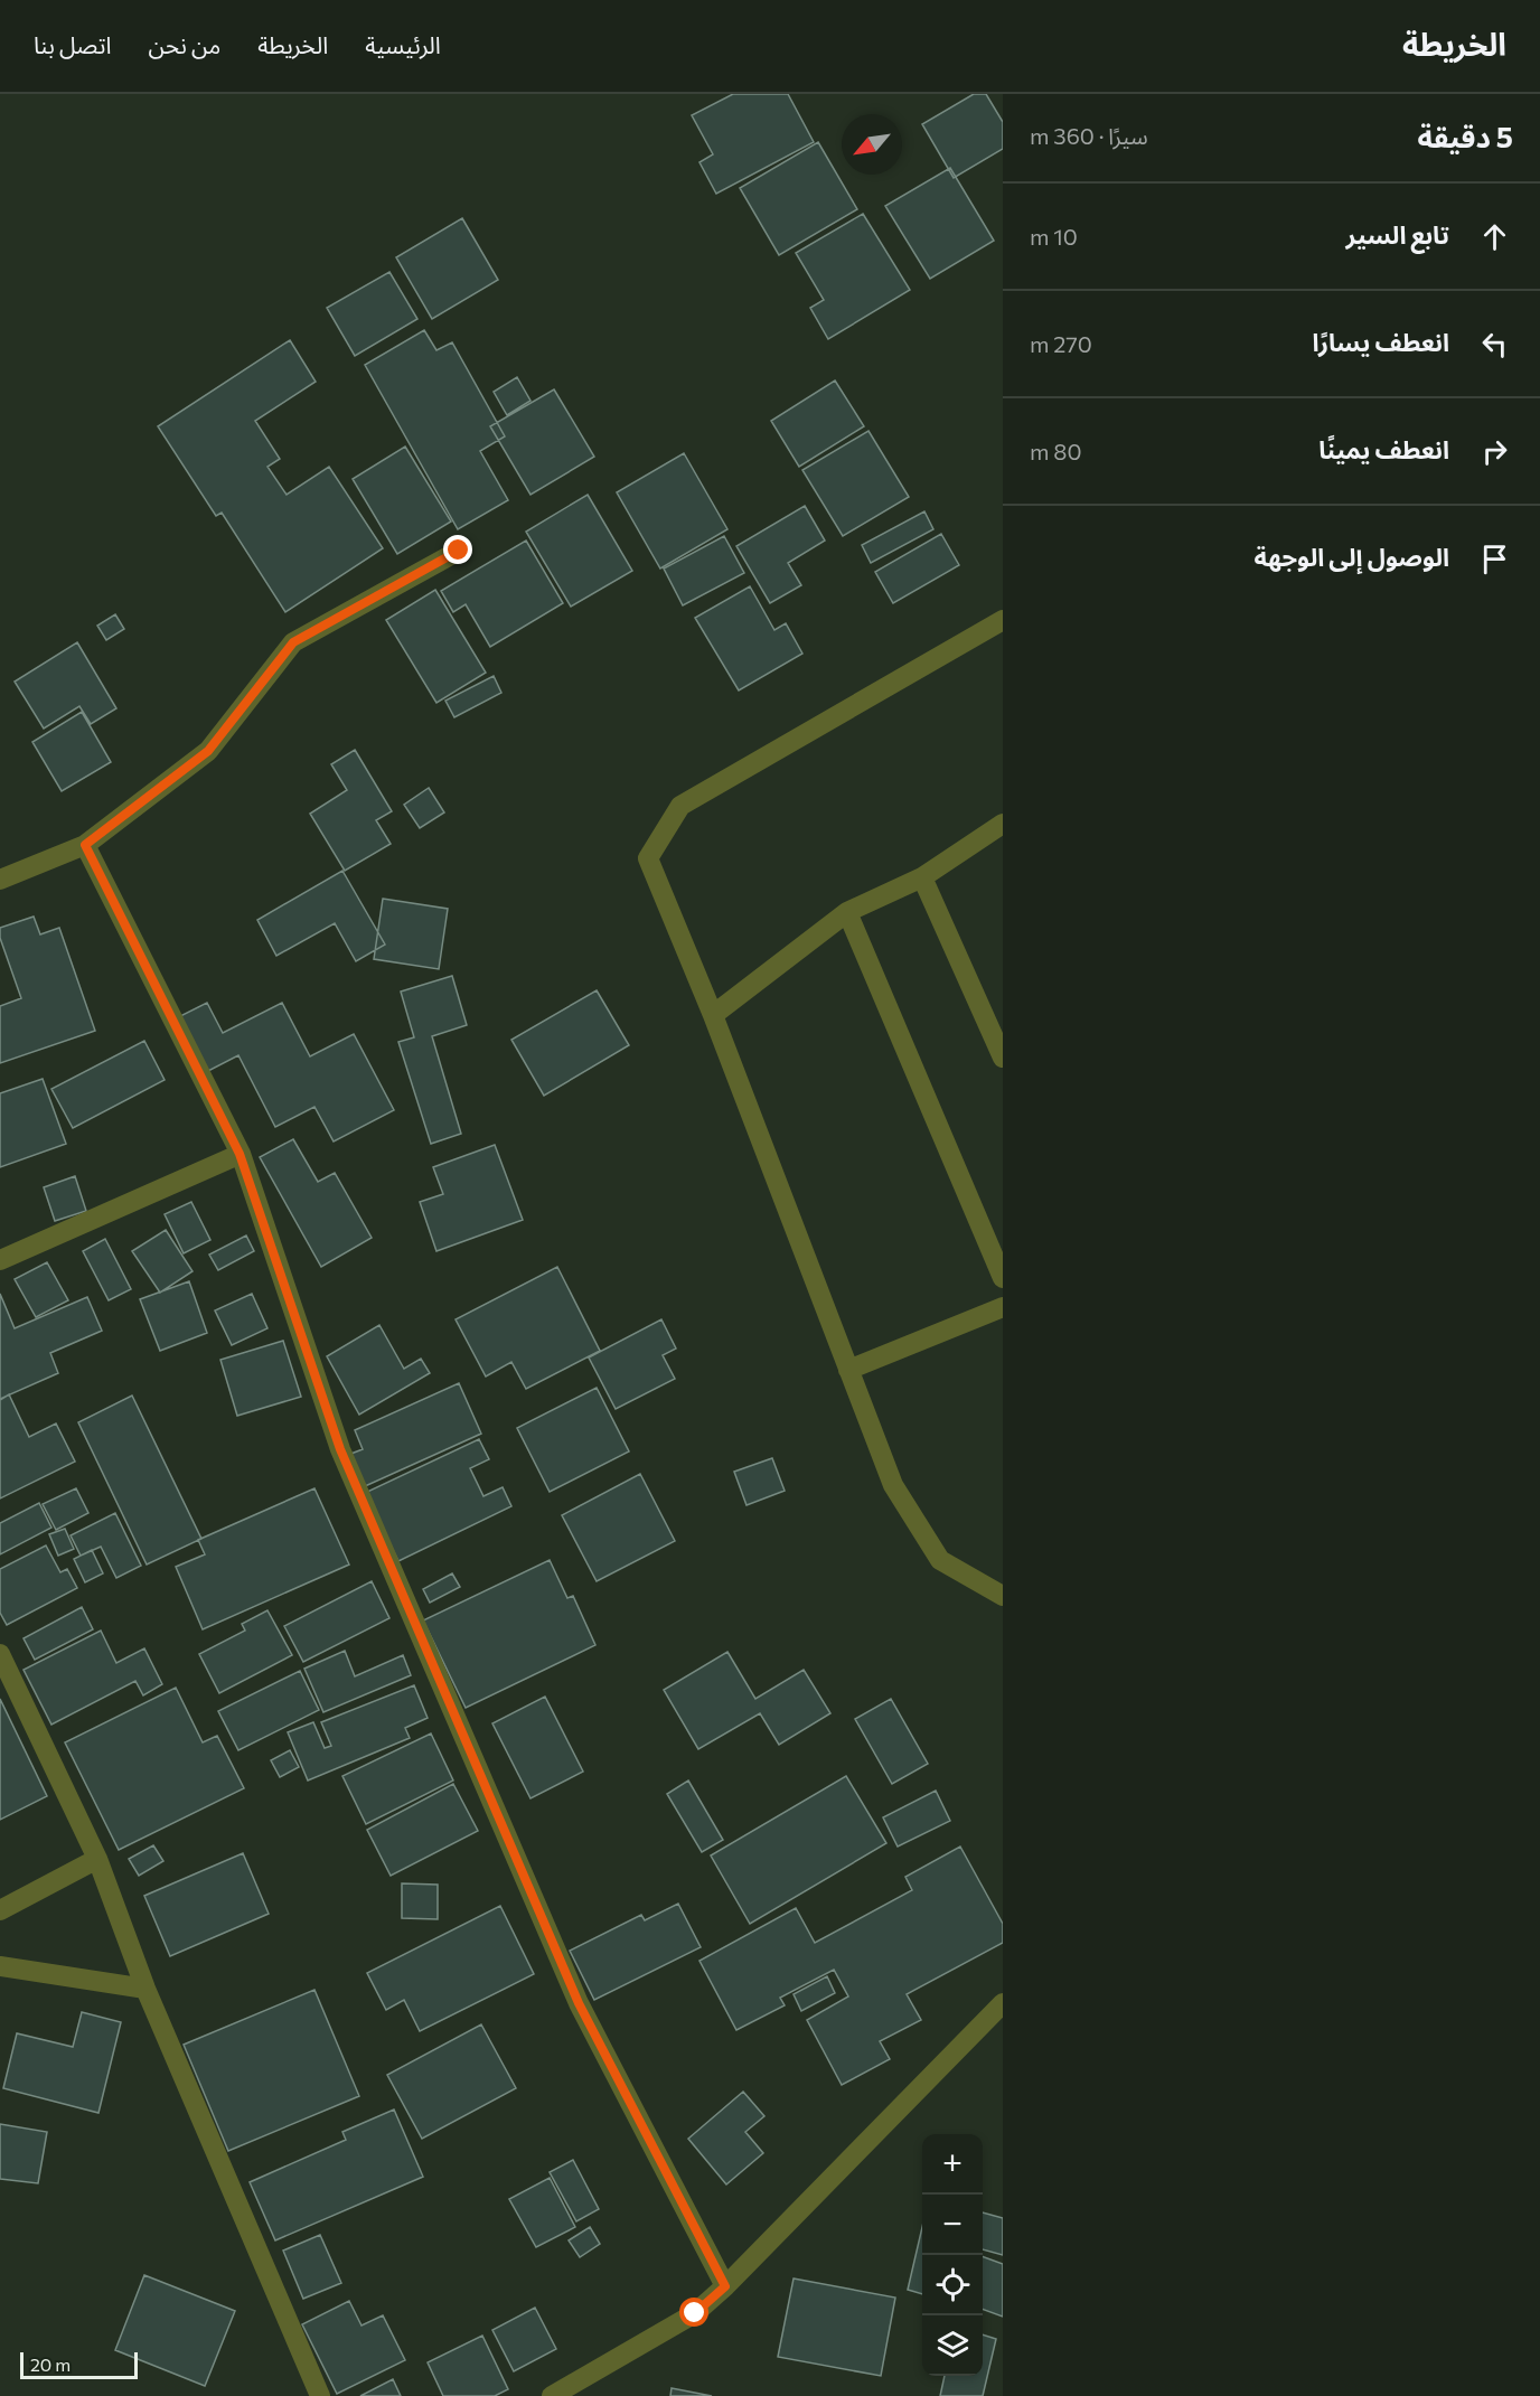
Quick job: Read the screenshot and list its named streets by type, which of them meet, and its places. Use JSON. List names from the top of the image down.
{
  "scale_bar": "20 m",
  "north": "bottom left",
  "page": {
    "header": "الخريطة",
    "nav": [
      "الرئيسية",
      "الخريطة",
      "من نحن",
      "اتصل بنا"
    ],
    "heading": ["5 دقيقة", "سيرًا · 360 m"],
    "list": [
      ["تابع السير", "10 m"],
      ["انعطف يسارًا", "270 m"],
      ["انعطف يمينًا", "80 m"],
      "الوصول إلى الوجهة"
    ],
    "map_buttons": ["+", "−"],
    "scale": "20 m"
  }
}
